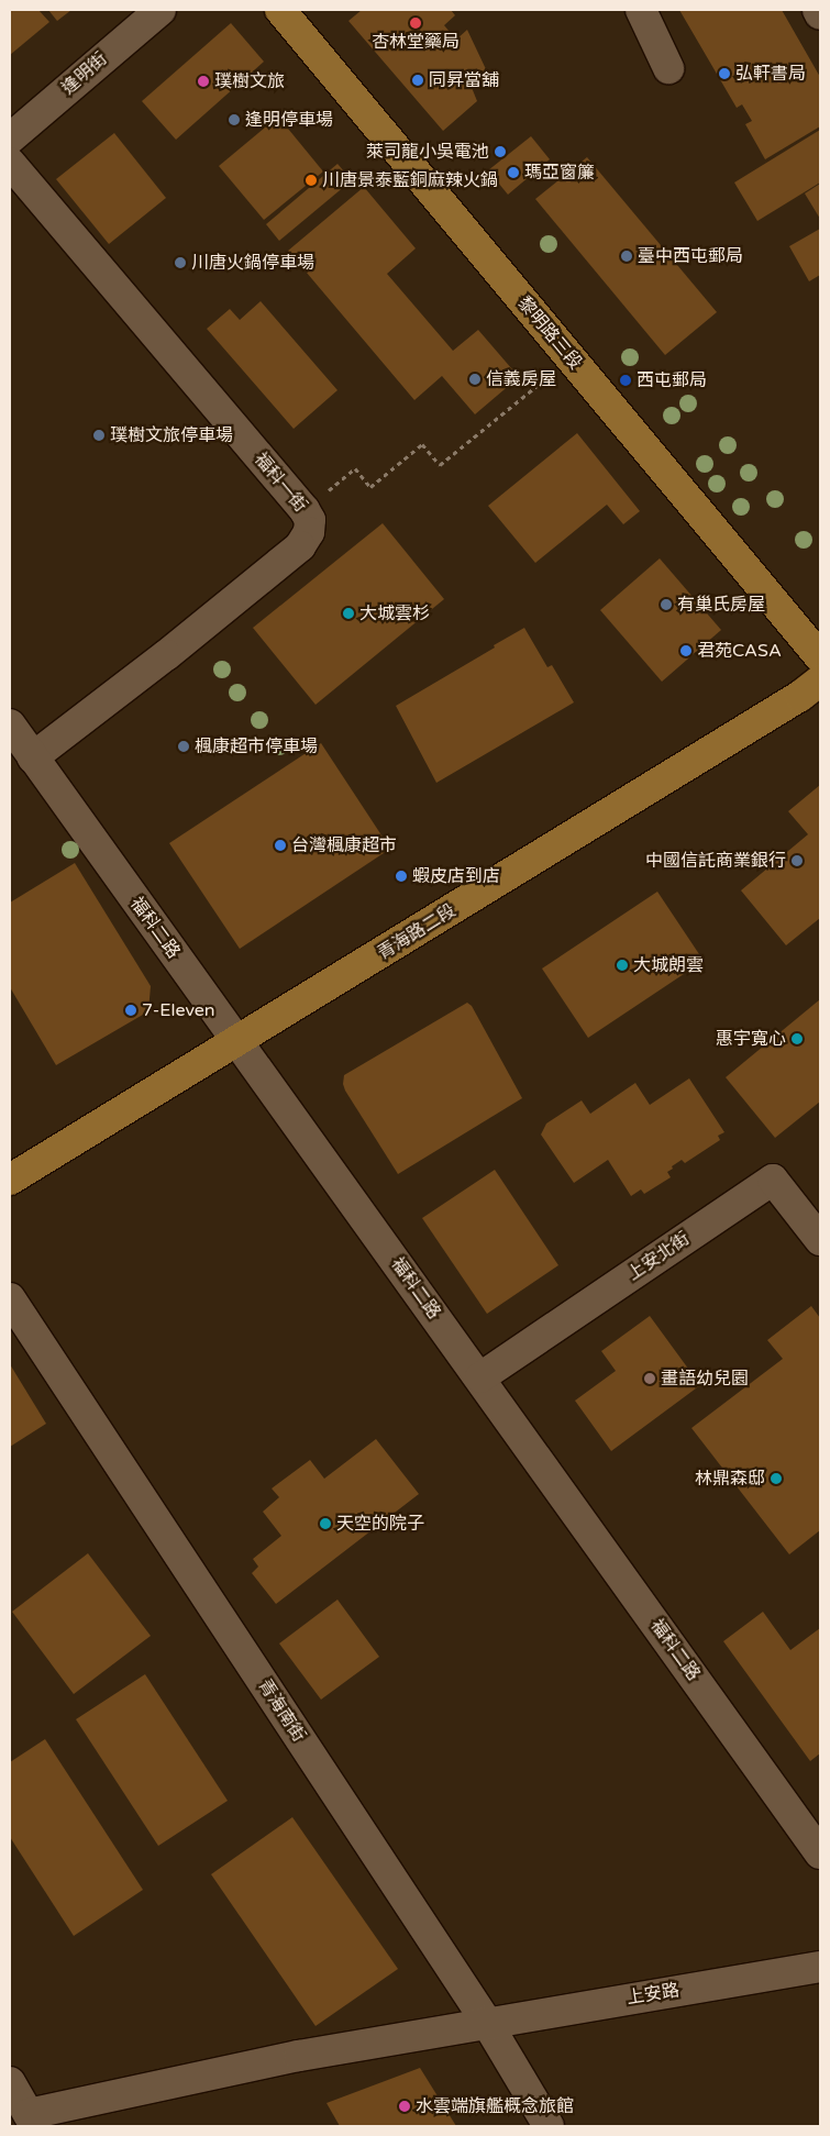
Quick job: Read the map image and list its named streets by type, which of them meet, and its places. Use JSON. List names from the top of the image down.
{
  "streets": {
    "main road": ["黎明路三段", "青海路二段"],
    "street": [
      "逢明街",
      "福科一街",
      "福科二路",
      "上安北街",
      "青海南街",
      "上安路"
    ]
  },
  "crossings": [
    ["福科一街", "福科二路"],
    ["福科二路", "青海路二段"],
    ["福科二路", "上安北街"],
    ["青海南街", "上安路"]
  ],
  "places": [
    "杏林堂藥局",
    "弘軒書局",
    "同昇當舖",
    "璞樹文旅",
    "逢明停車場",
    "萊司龍小吳電池",
    "瑪亞窗簾",
    "川唐景泰藍銅麻辣火鍋",
    "臺中西屯郵局",
    "川唐火鍋停車場",
    "信義房屋",
    "西屯郵局",
    "璞樹文旅停車場",
    "有巢氏房屋",
    "大城雲杉",
    "君苑CASA",
    "楓康超市停車場",
    "台灣楓康超市",
    "中國信託商業銀行",
    "蝦皮店到店",
    "大城朗雲",
    "7-Eleven",
    "惠宇寬心",
    "畫語幼兒園",
    "林鼎森邸",
    "天空的院子",
    "水雲端旗艦概念旅館"
  ]
}
